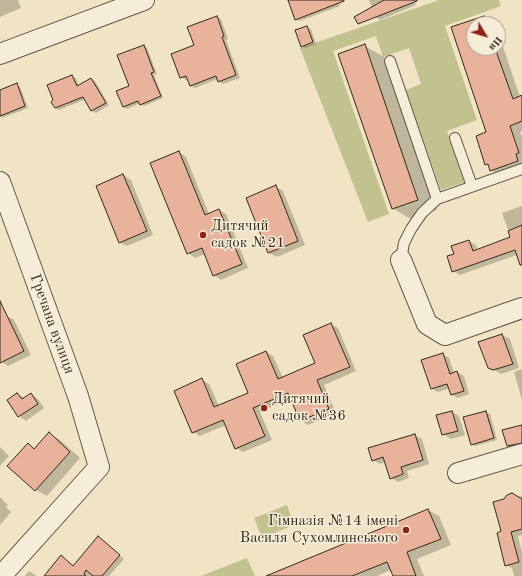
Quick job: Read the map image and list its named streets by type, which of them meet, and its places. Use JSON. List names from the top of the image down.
{
  "streets": {
    "street": ["Гречана вулиця"]
  },
  "places": ["Дитячий садок №21", "Дитячий садок №36", "Гімназія №14 імені Василя Сухомлинського"],
  "north": "bottom right"
}
